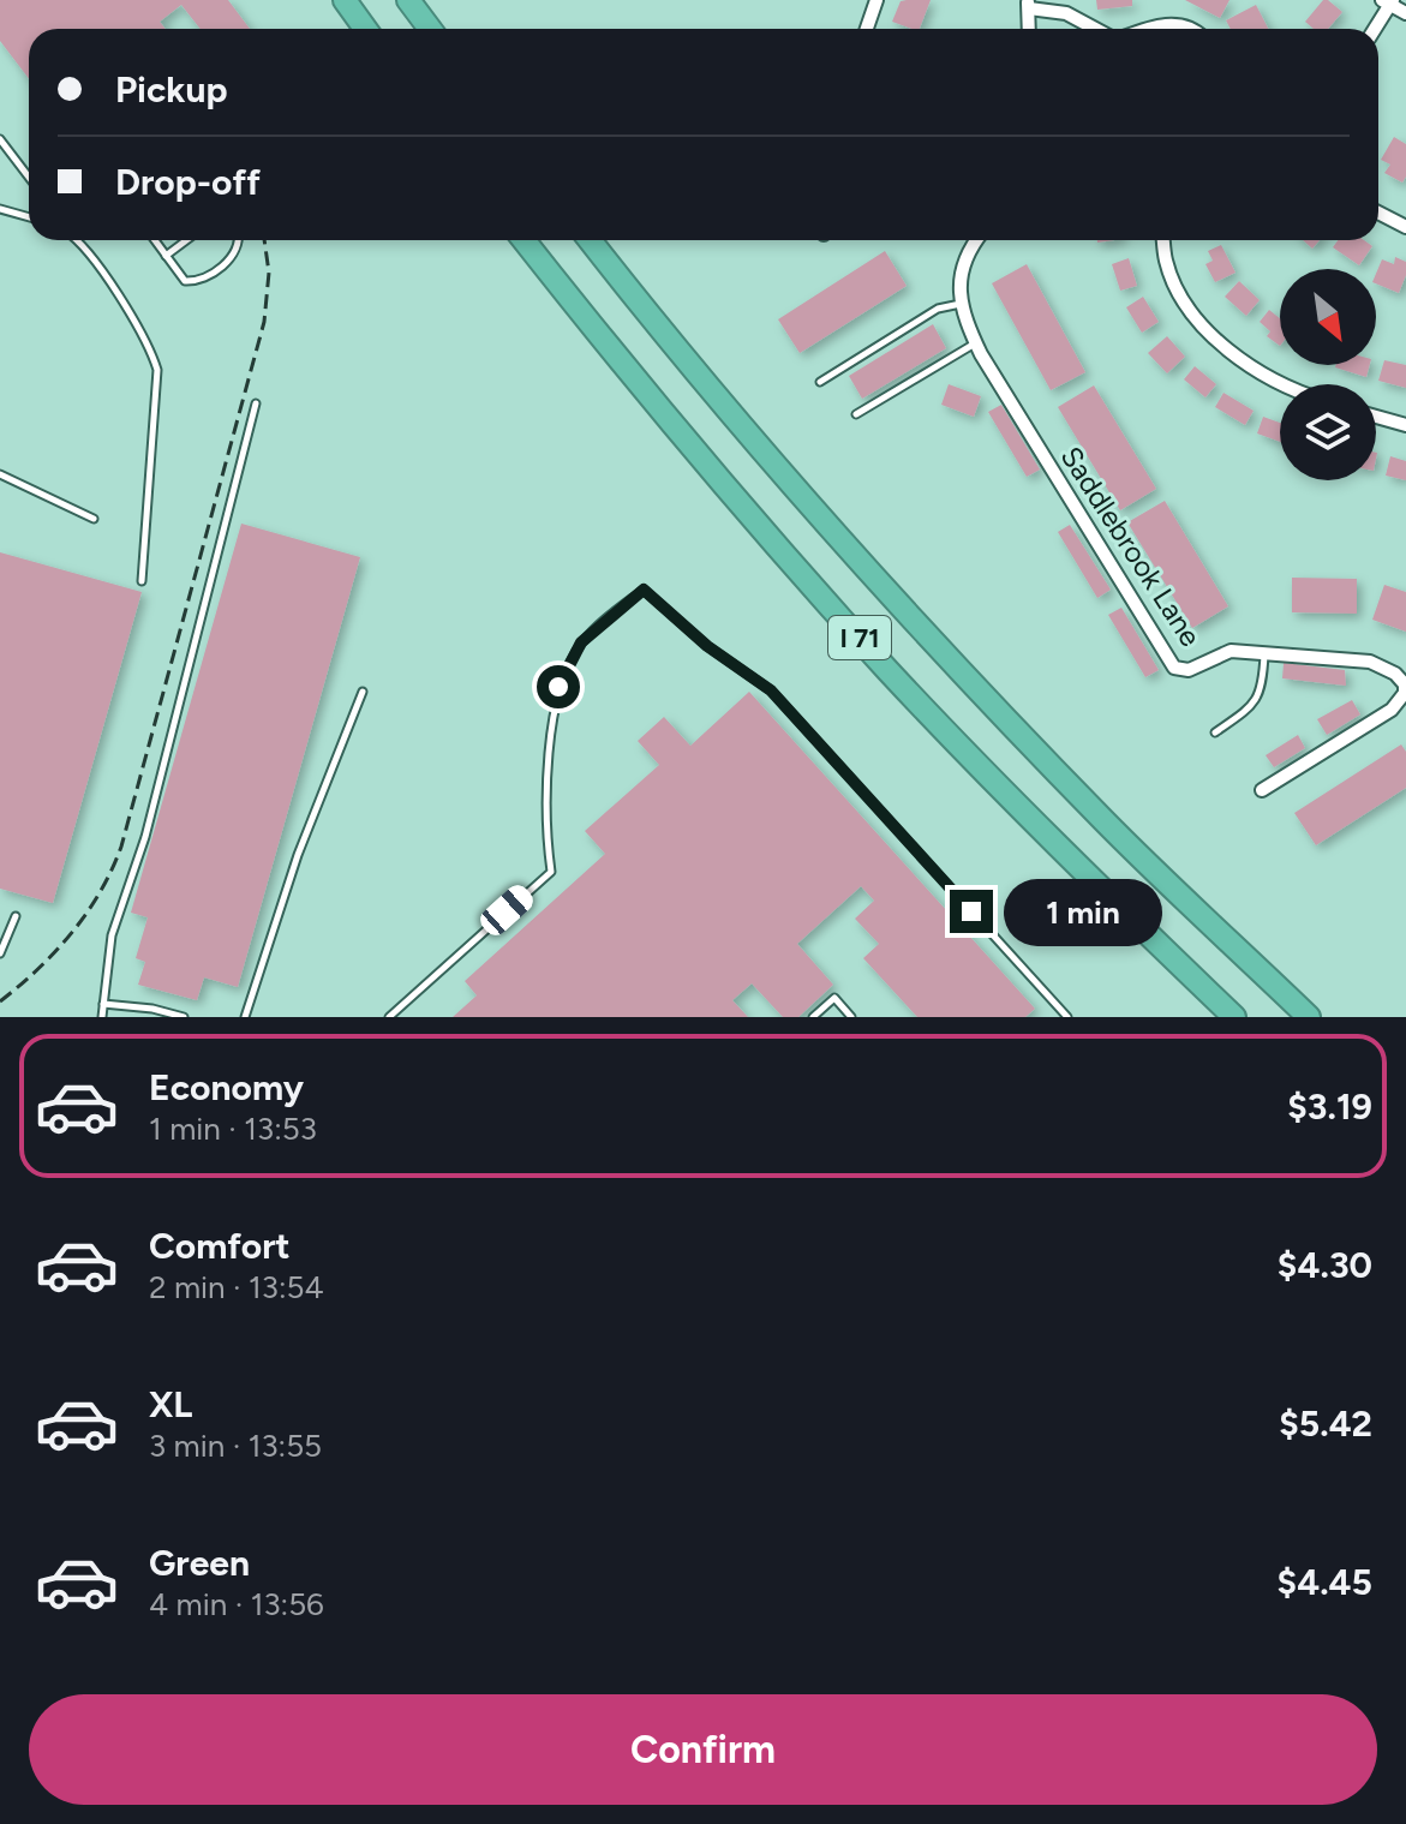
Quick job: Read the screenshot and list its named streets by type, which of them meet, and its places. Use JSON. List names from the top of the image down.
{
  "streets": {
    "highway": ["I 71"],
    "street": ["Saddlebrook Lane"]
  },
  "north": "bottom right",
  "page": {
    "banner": ["Pickup", "Drop-off"],
    "bubble": "1 min",
    "list": [
      {
        "name": "Economy",
        "note": "1 min · 13:53",
        "value": "$3.19"
      },
      {
        "name": "Comfort",
        "note": "2 min · 13:54",
        "value": "$4.30"
      },
      {
        "name": "XL",
        "note": "3 min · 13:55",
        "value": "$5.42"
      },
      {
        "name": "Green",
        "note": "4 min · 13:56",
        "value": "$4.45"
      }
    ],
    "buttons": "Confirm"
  }
}
